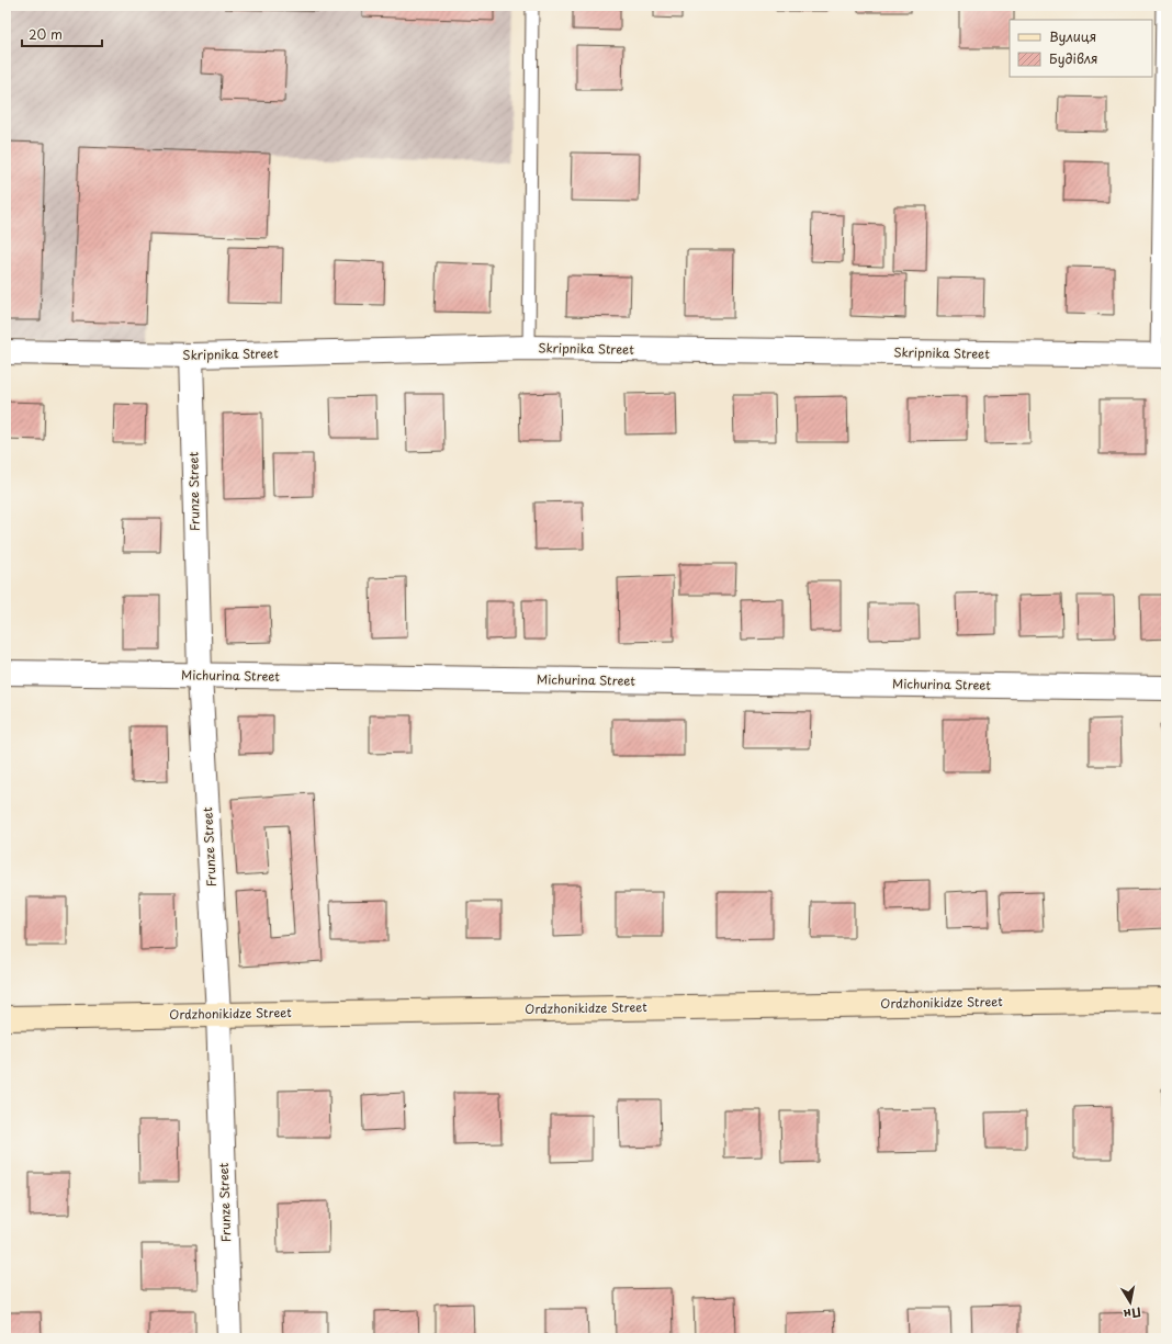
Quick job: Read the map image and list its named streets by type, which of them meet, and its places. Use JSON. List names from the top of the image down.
{
  "streets": {
    "main road": ["Ordzhonikidze Street"],
    "street": ["Skripnika Street", "Frunze Street", "Michurina Street"]
  },
  "crossings": [
    ["Skripnika Street", "Frunze Street"],
    ["Frunze Street", "Michurina Street"],
    ["Frunze Street", "Ordzhonikidze Street"]
  ],
  "legend": ["Вулиця", "Будівля"],
  "scale_bar": "20 m",
  "north": "bottom"
}
